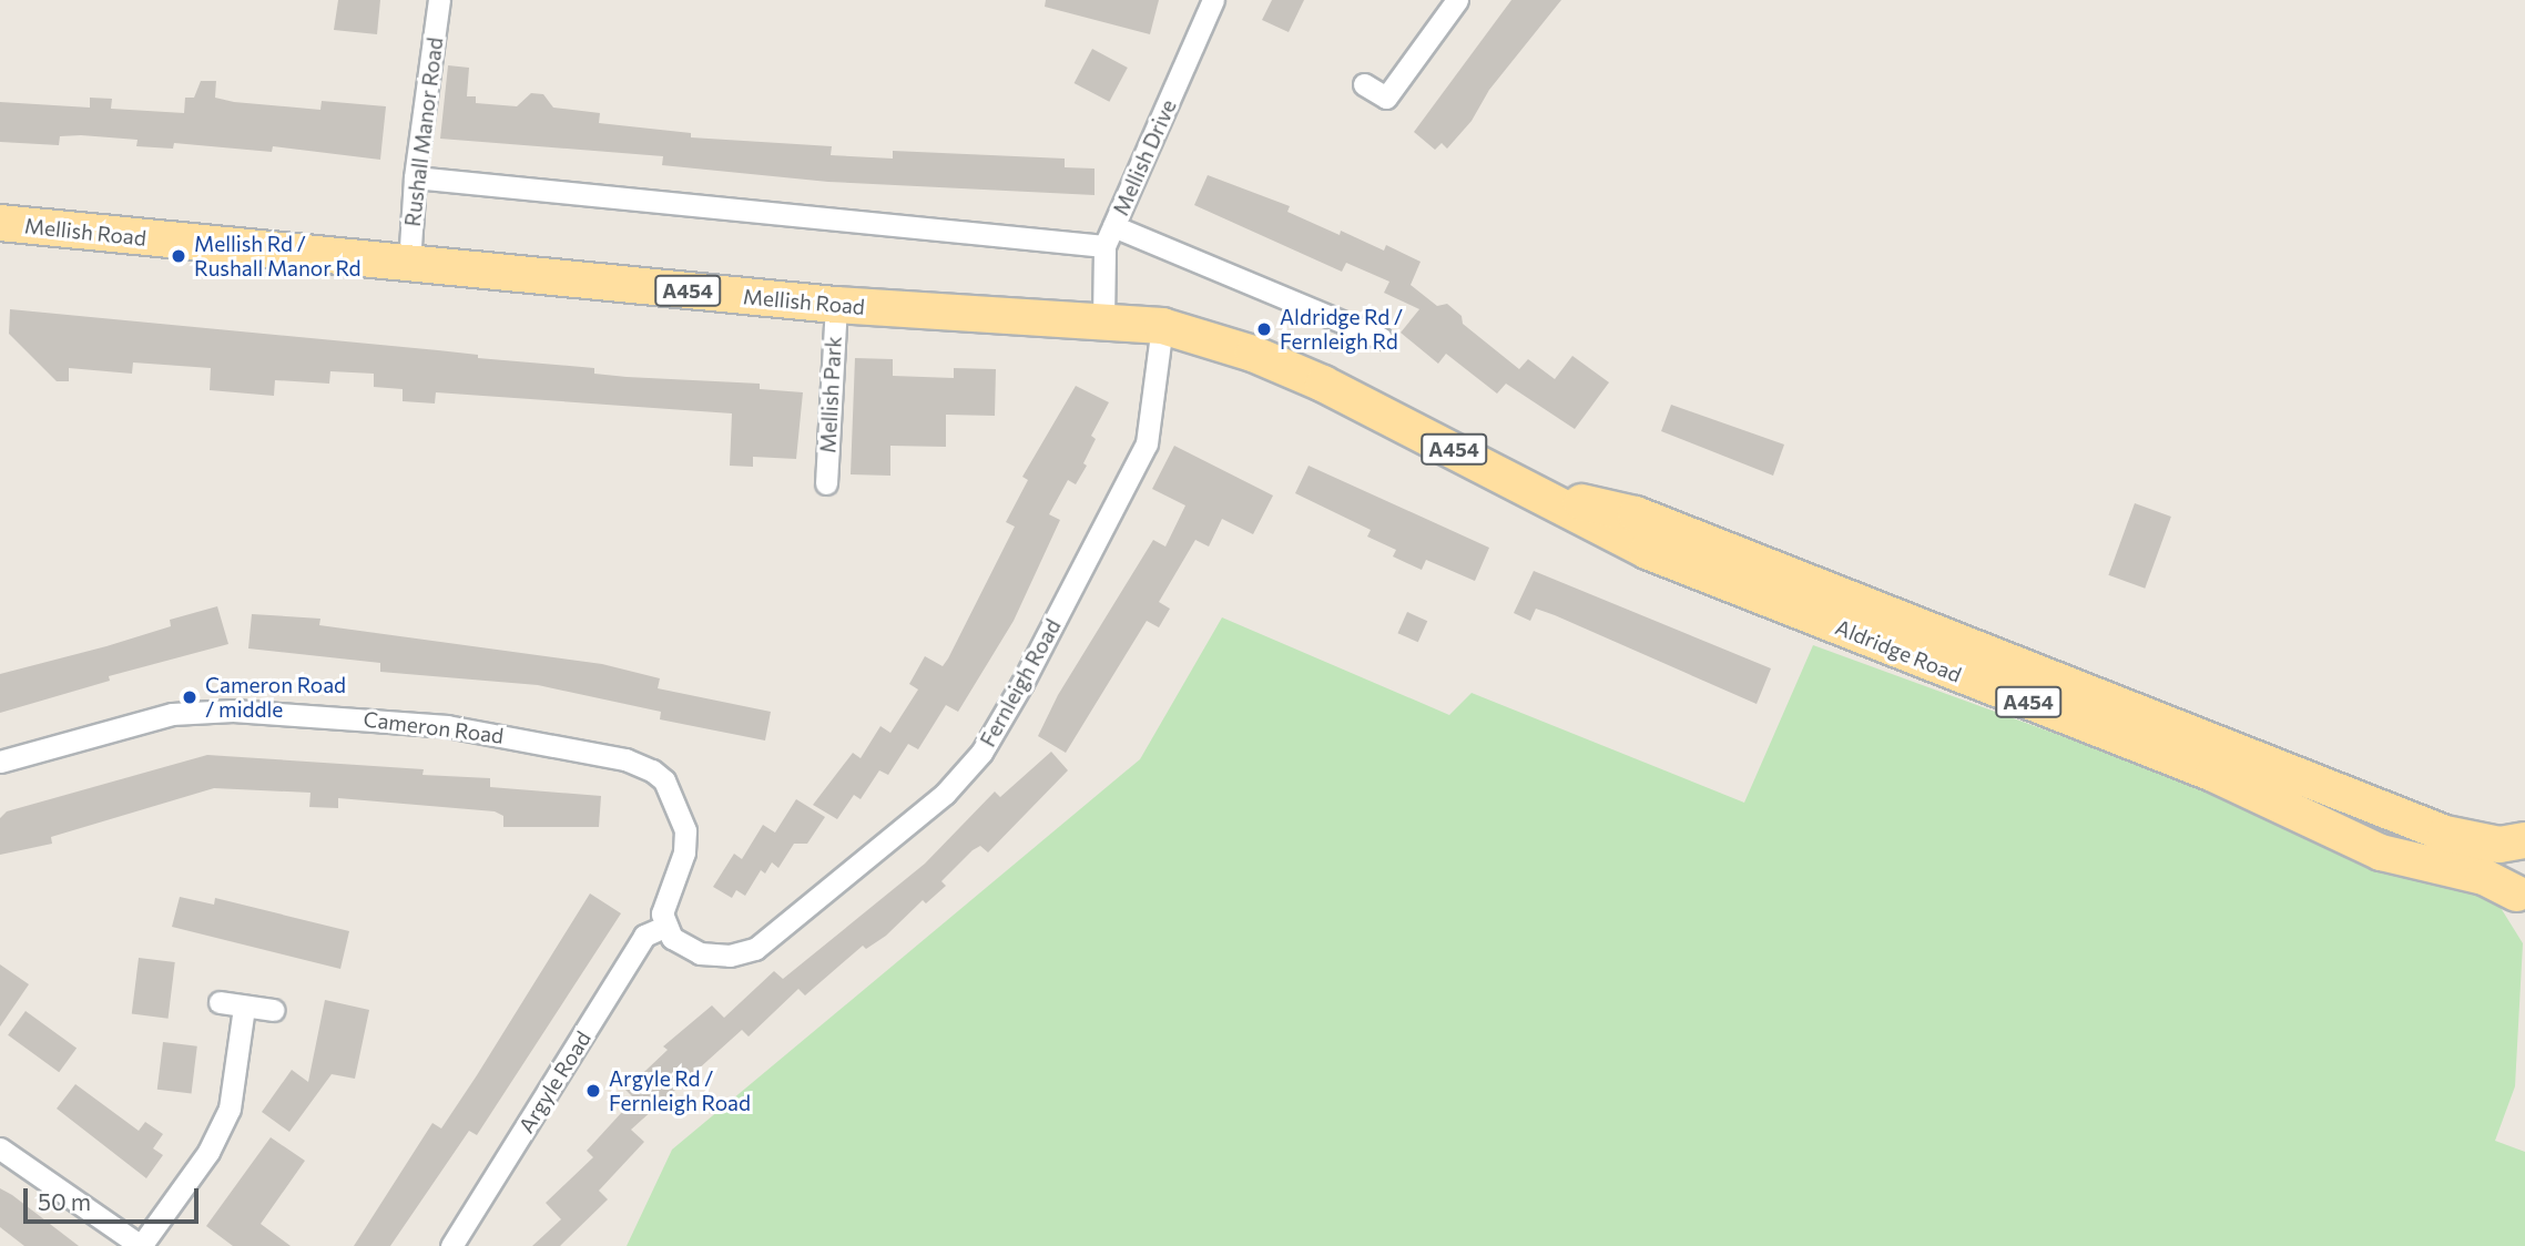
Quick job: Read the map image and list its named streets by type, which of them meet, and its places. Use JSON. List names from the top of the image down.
{
  "streets": {
    "main road": ["Mellish Road", "A454", "Aldridge Road"],
    "street": [
      "Rushall Manor Road",
      "Mellish Drive",
      "Mellish Park",
      "Fernleigh Road",
      "Cameron Road",
      "Argyle Road"
    ]
  },
  "crossings": [
    ["Rushall Manor Road", "Mellish Road"],
    ["Mellish Drive", "Mellish Road"],
    ["Mellish Road", "Mellish Park"],
    ["Mellish Road", "Aldridge Road"],
    ["Mellish Road", "Fernleigh Road"],
    ["A454", "Aldridge Road"],
    ["Fernleigh Road", "Cameron Road"],
    ["Fernleigh Road", "Argyle Road"],
    ["Cameron Road", "Argyle Road"]
  ],
  "places": [
    "Mellish Rd / Rushall Manor Rd",
    "Aldridge Rd / Fernleigh Rd",
    "Cameron Road / middle",
    "Argyle Rd / Fernleigh Road"
  ],
  "scale_bar": "50 m"
}
